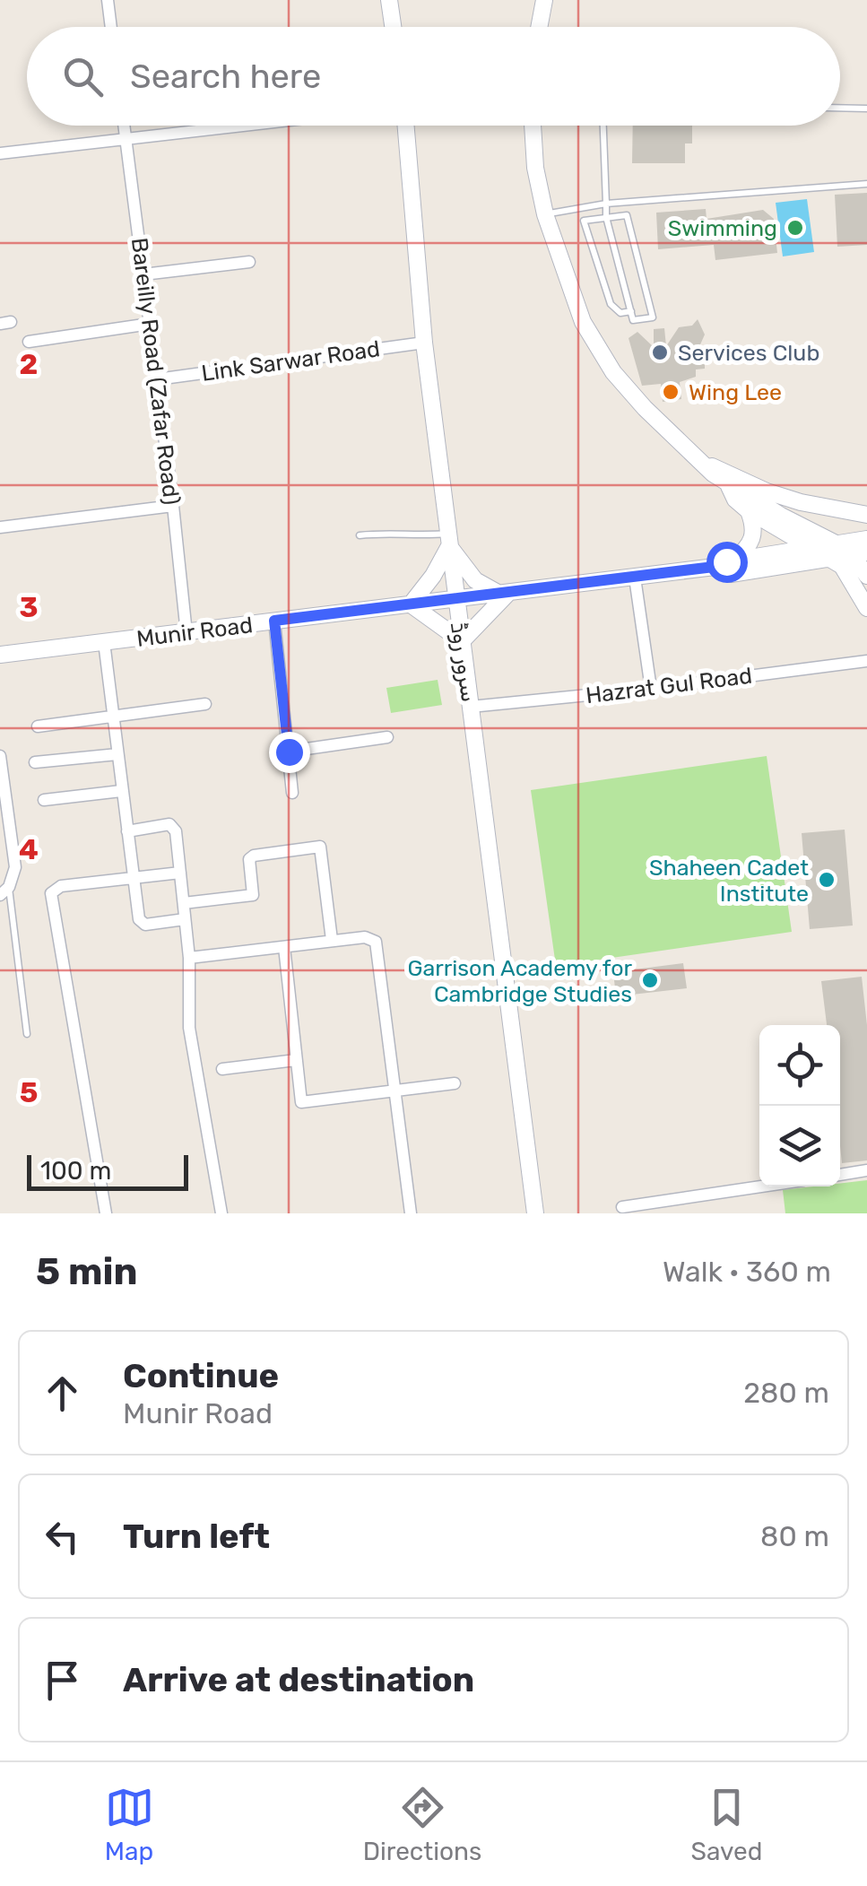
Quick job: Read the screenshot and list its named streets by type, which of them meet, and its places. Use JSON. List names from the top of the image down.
{
  "streets": {
    "street": [
      "Link Sarwar Road",
      "Bareilly Road (Zafar Road)",
      "Munir Road",
      "سرور روڈ",
      "Hazrat Gul Road"
    ]
  },
  "crossings": [
    ["Link Sarwar Road", "Bareilly Road (Zafar Road)"],
    ["Link Sarwar Road", "سرور روڈ"],
    ["Bareilly Road (Zafar Road)", "Munir Road"],
    ["Munir Road", "سرور روڈ"],
    ["سرور روڈ", "Hazrat Gul Road"]
  ],
  "places": [
    "Swimming",
    "Services Club",
    "Wing Lee",
    "Shaheen Cadet Institute",
    "Garrison Academy for Cambridge Studies"
  ],
  "scale_bar": "100 m",
  "page": {
    "search": "Search here",
    "scale": "100 m",
    "heading": ["5 min", "Walk · 360 m"],
    "list": [
      ["Continue", "Munir Road", "280 m"],
      ["Turn left", "80 m"],
      "Arrive at destination"
    ],
    "nav": ["Map", "Directions", "Saved"]
  },
  "grid": {
    "rows": [
      "2",
      "3",
      "4",
      "5"
    ]
  }
}
